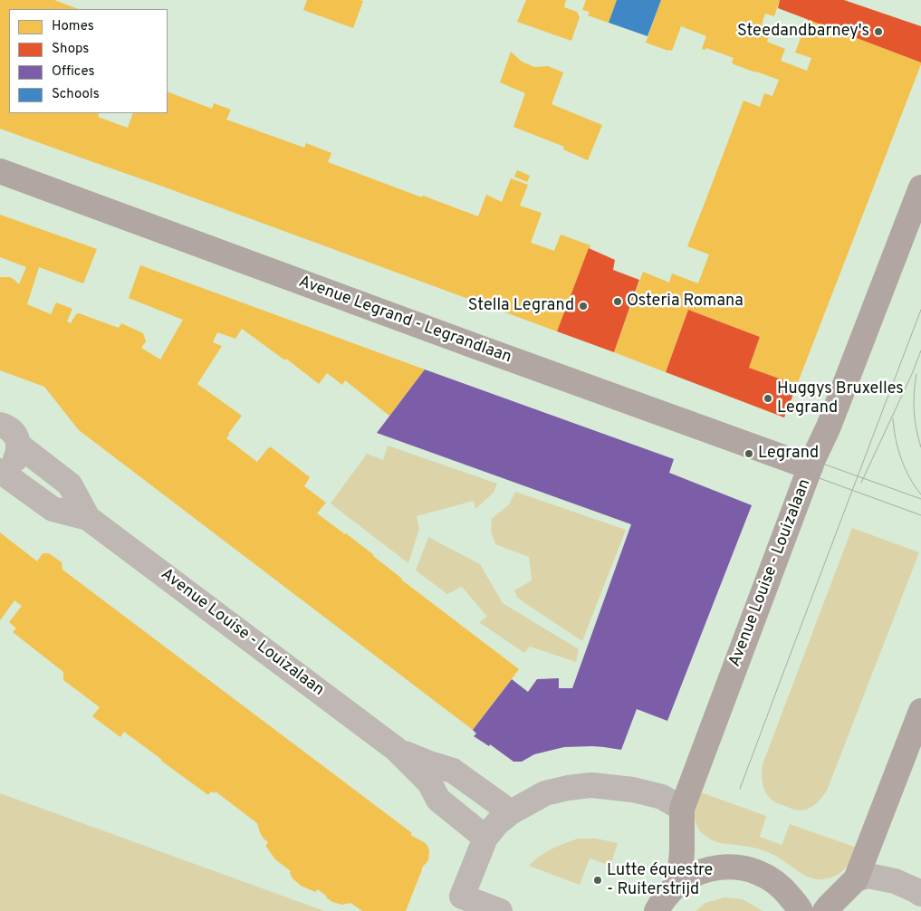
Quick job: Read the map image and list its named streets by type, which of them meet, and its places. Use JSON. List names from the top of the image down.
{
  "streets": {
    "main road": ["Avenue Legrand - Legrandlaan", "Avenue Louise - Louizalaan"]
  },
  "crossings": [
    ["Avenue Legrand - Legrandlaan", "Avenue Louise - Louizalaan"]
  ],
  "places": [
    "Steedandbarney's",
    "Osteria Romana",
    "Stella Legrand",
    "Huggys Bruxelles Legrand",
    "Legrand",
    "Lutte équestre - Ruiterstrijd"
  ],
  "legend": [
    "Homes",
    "Shops",
    "Offices",
    "Schools"
  ]
}
